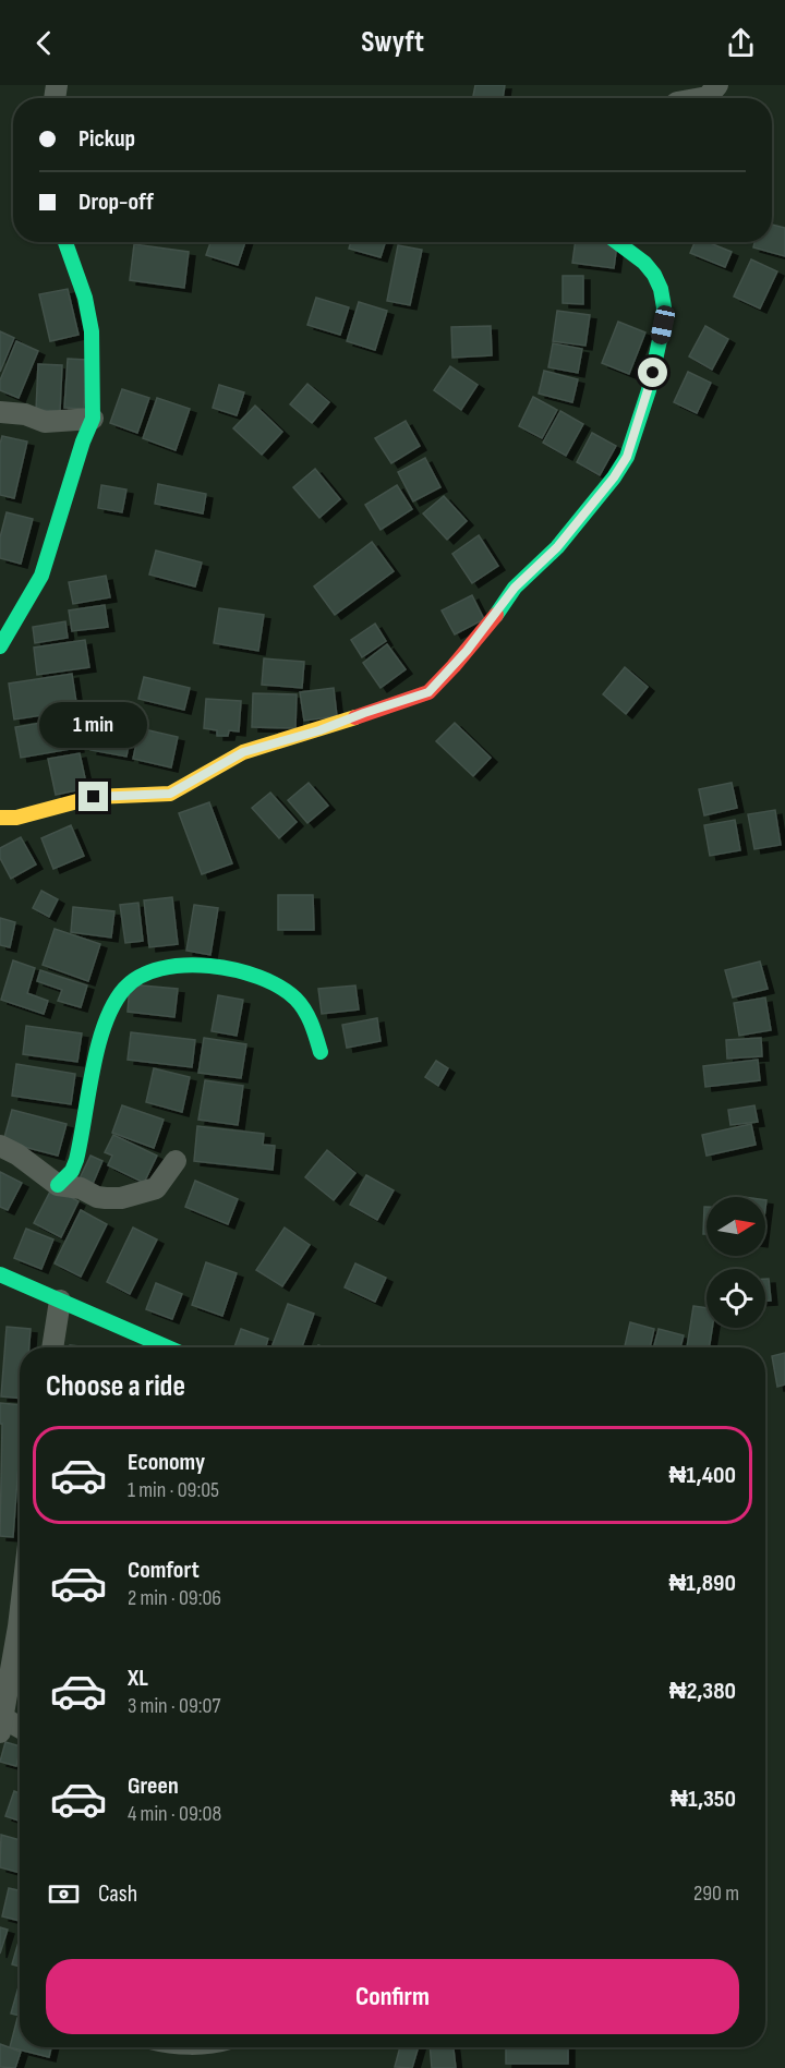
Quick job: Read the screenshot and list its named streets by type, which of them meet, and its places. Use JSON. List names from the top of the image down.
{
  "north": "right",
  "page": {
    "header": "Swyft",
    "banner": ["Pickup", "Drop-off"],
    "bubble": "1 min",
    "heading": "Choose a ride",
    "list": [
      {
        "name": "Economy",
        "note": "1 min · 09:05",
        "value": "₦1,400"
      },
      {
        "name": "Comfort",
        "note": "2 min · 09:06",
        "value": "₦1,890"
      },
      {
        "name": "XL",
        "note": "3 min · 09:07",
        "value": "₦2,380"
      },
      {
        "name": "Green",
        "note": "4 min · 09:08",
        "value": "₦1,350"
      }
    ],
    "pay": ["Cash", "290 m"],
    "buttons": "Confirm"
  }
}
